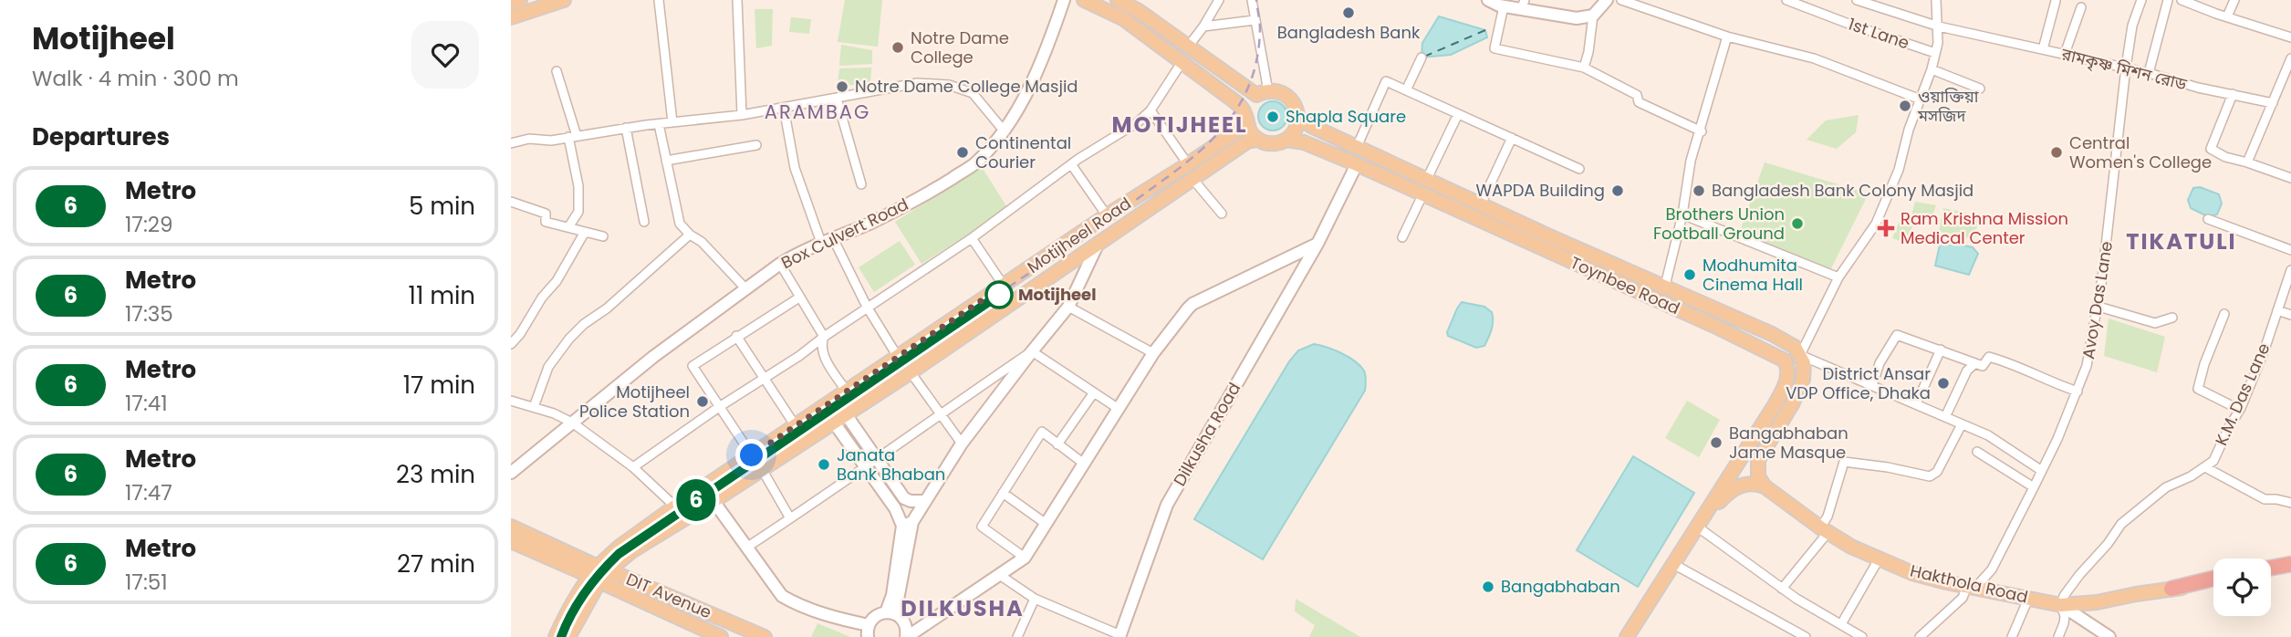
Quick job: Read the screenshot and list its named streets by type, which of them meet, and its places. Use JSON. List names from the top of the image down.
{
  "streets": {
    "main road": [
      "Motijheel Road",
      "Toynbee Road",
      "Hakthola Road",
      "DIT Avenue"
    ],
    "street": [
      "1st Lane",
      "রামকৃষ্ণ মিশন রোড",
      "Box Culvert Road",
      "Avoy Das Lane",
      "K.M. Das Lane",
      "Dilkusha Road"
    ]
  },
  "crossings": [
    ["রামকৃষ্ণ মিশন রোড", "Avoy Das Lane"],
    ["Motijheel Road", "DIT Avenue"],
    ["Toynbee Road", "Dilkusha Road"],
    ["Avoy Das Lane", "Hakthola Road"],
    ["K.M. Das Lane", "Hakthola Road"]
  ],
  "districts": [
    "ARAMBAG",
    "MOTIJHEEL",
    "TIKATULI",
    "DILKUSHA"
  ],
  "places": {
    "other": [
      "Bangladesh Bank",
      "Notre Dame College",
      "Notre Dame College Masjid",
      "ওয়াক্তিয়া মসজিদ",
      "Shapla Square",
      "Continental Courier",
      "Central Women's College",
      "WAPDA Building",
      "Bangladesh Bank Colony Masjid",
      "Brothers Union Football Ground",
      "Modhumita Cinema Hall",
      "Motijheel",
      "District Ansar VDP Office, Dhaka",
      "Motijheel Police Station",
      "Bangabhaban Jame Masque",
      "Janata Bank Bhaban",
      "Bangabhaban"
    ],
    "health": ["Ram Krishna Mission Medical Center"]
  },
  "lines": ["metro line 6"],
  "page": {
    "heading": [
      ["Motijheel", "Walk · 4 min · 300 m"],
      "Departures"
    ],
    "on_map": "6",
    "list": [
      {
        "mark": "6",
        "name": "Metro",
        "note": "17:29",
        "value": "5 min"
      },
      {
        "mark": "6",
        "name": "Metro",
        "note": "17:35",
        "value": "11 min"
      },
      {
        "mark": "6",
        "name": "Metro",
        "note": "17:41",
        "value": "17 min"
      },
      {
        "mark": "6",
        "name": "Metro",
        "note": "17:47",
        "value": "23 min"
      },
      {
        "mark": "6",
        "name": "Metro",
        "note": "17:51",
        "value": "27 min"
      }
    ]
  }
}
